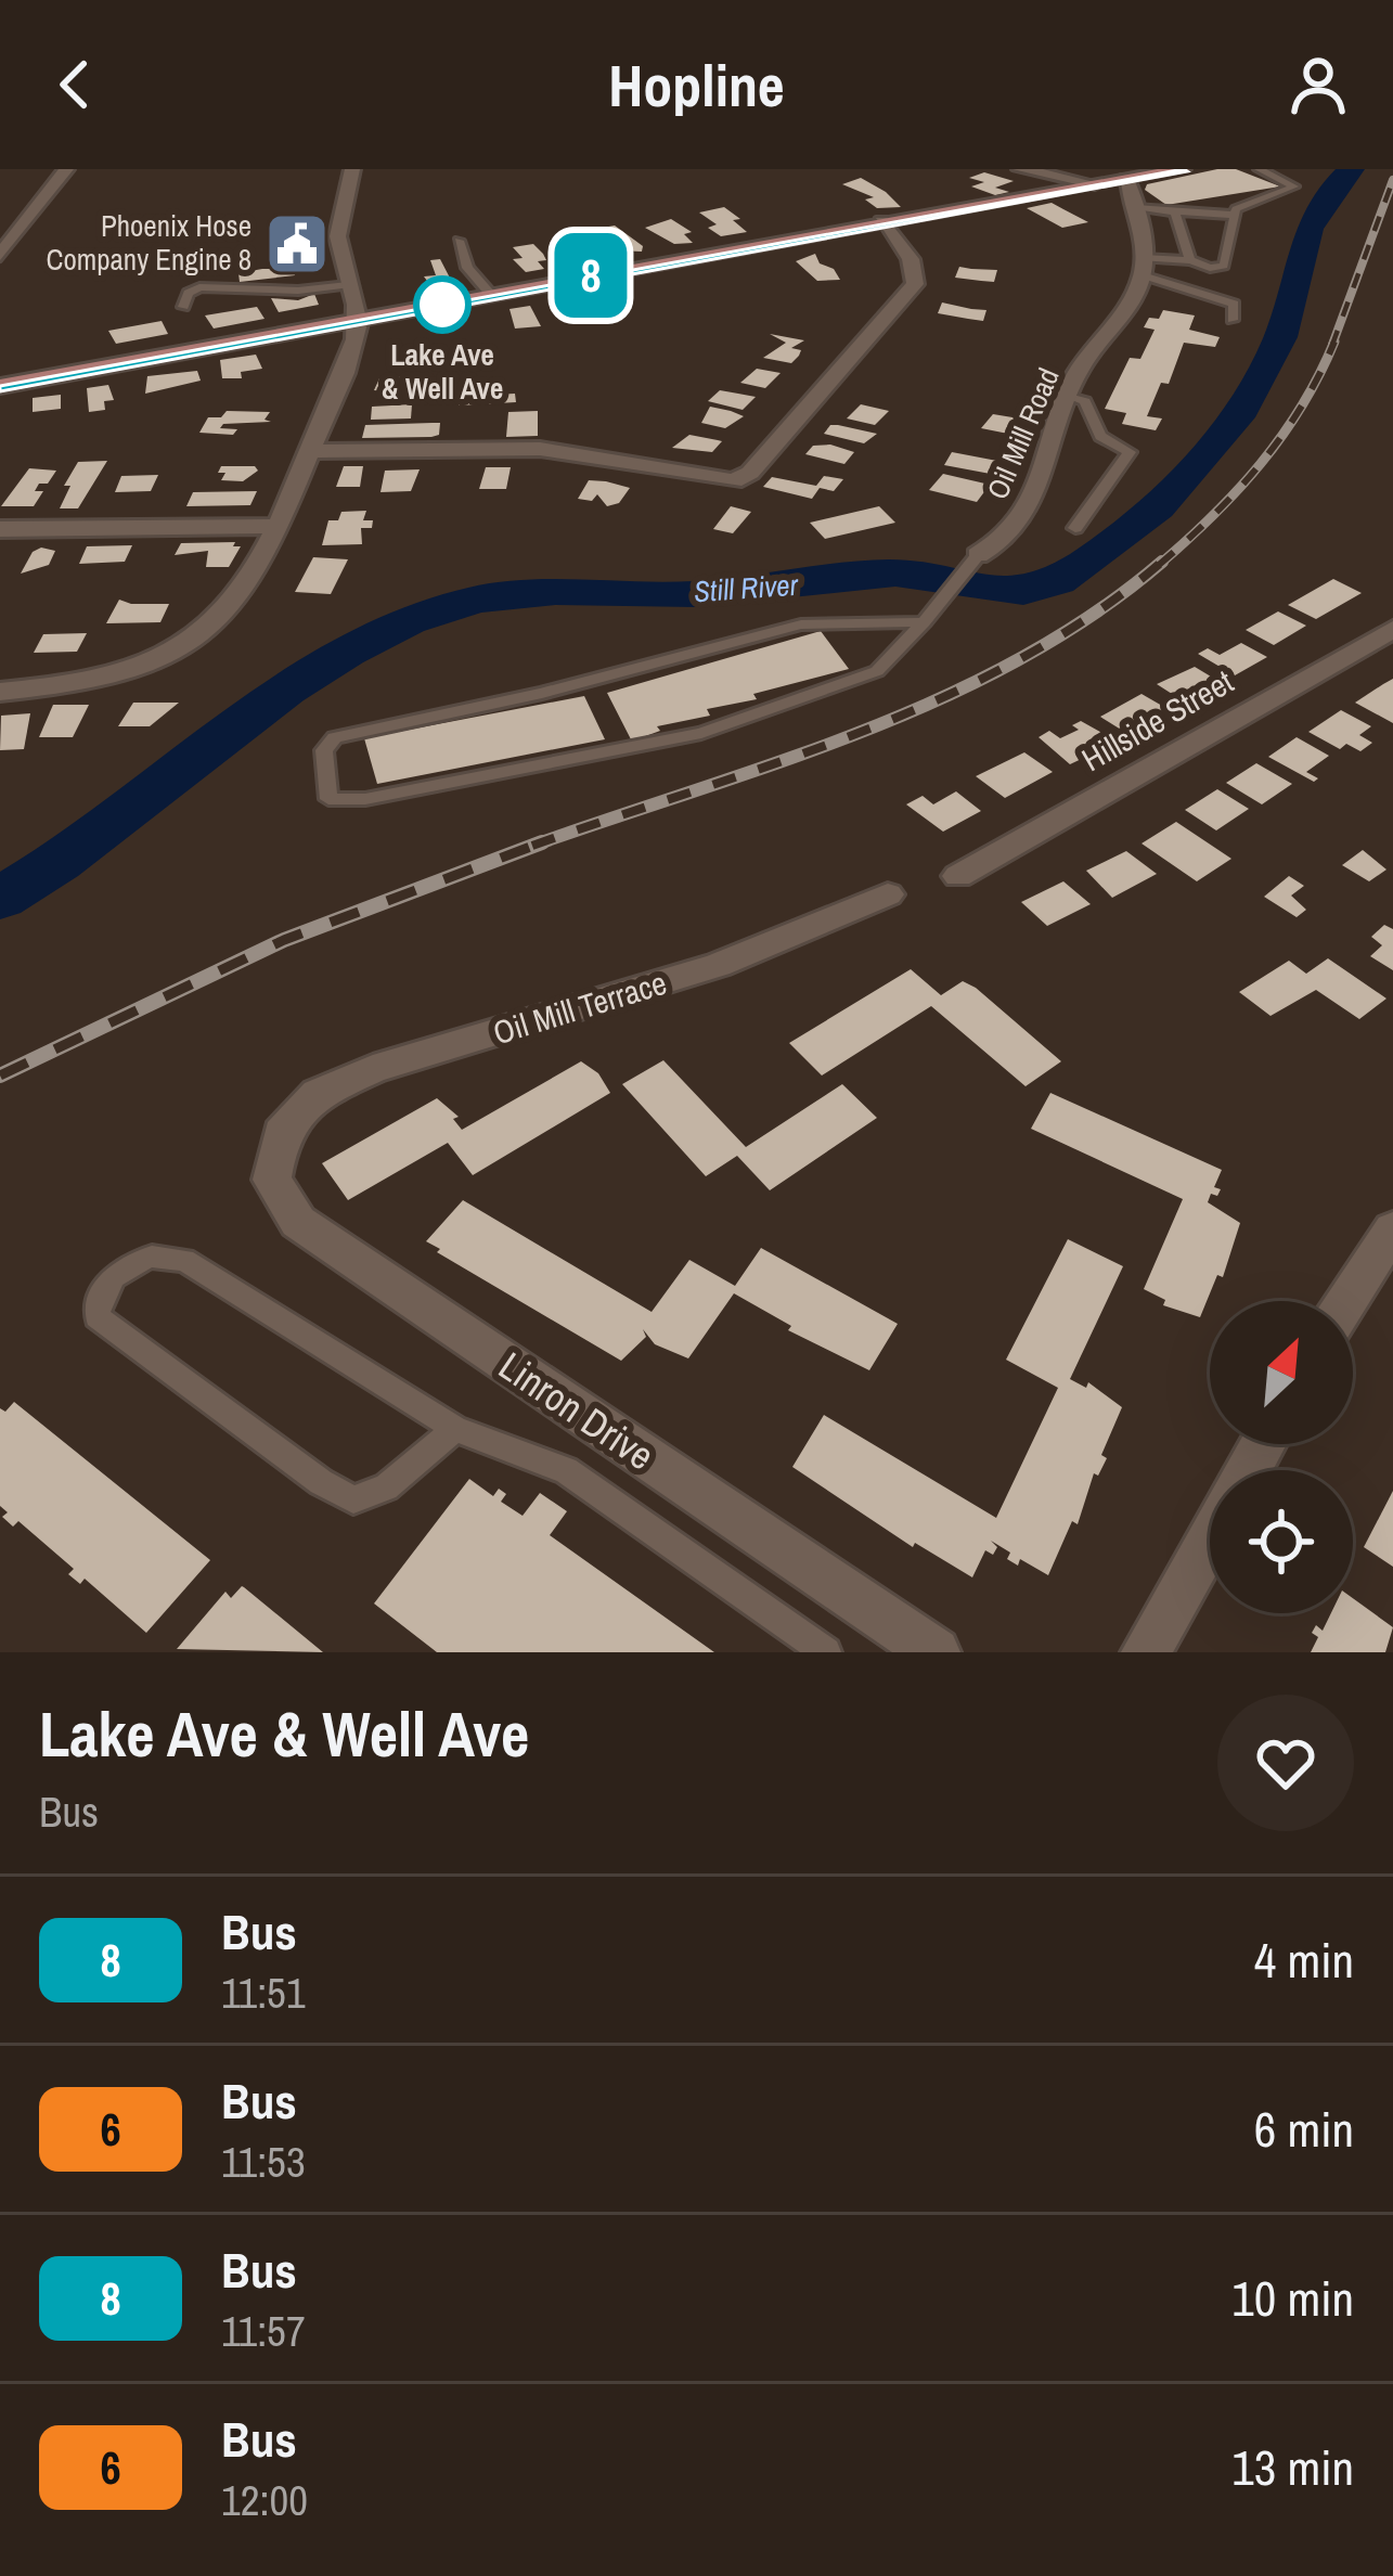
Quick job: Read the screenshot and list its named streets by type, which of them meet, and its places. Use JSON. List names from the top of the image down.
{
  "streets": {
    "street": [
      "Oil Mill Road",
      "Hillside Street",
      "Oil Mill Terrace",
      "Linron Drive"
    ]
  },
  "crossings": [
    ["Oil Mill Terrace", "Linron Drive"]
  ],
  "water": ["Still River"],
  "places": {
    "public building": ["Phoenix Hose Company Engine 8"],
    "other": ["Lake Ave & Well Ave"]
  },
  "lines": ["bus line 8"],
  "north": "top right",
  "page": {
    "header": "Hopline",
    "on_map": "8",
    "heading": ["Lake Ave & Well Ave", "Bus"],
    "list": [
      {
        "mark": "8",
        "name": "Bus",
        "note": "11:51",
        "value": "4 min"
      },
      {
        "mark": "6",
        "name": "Bus",
        "note": "11:53",
        "value": "6 min"
      },
      {
        "mark": "8",
        "name": "Bus",
        "note": "11:57",
        "value": "10 min"
      },
      {
        "mark": "6",
        "name": "Bus",
        "note": "12:00",
        "value": "13 min"
      }
    ]
  }
}
